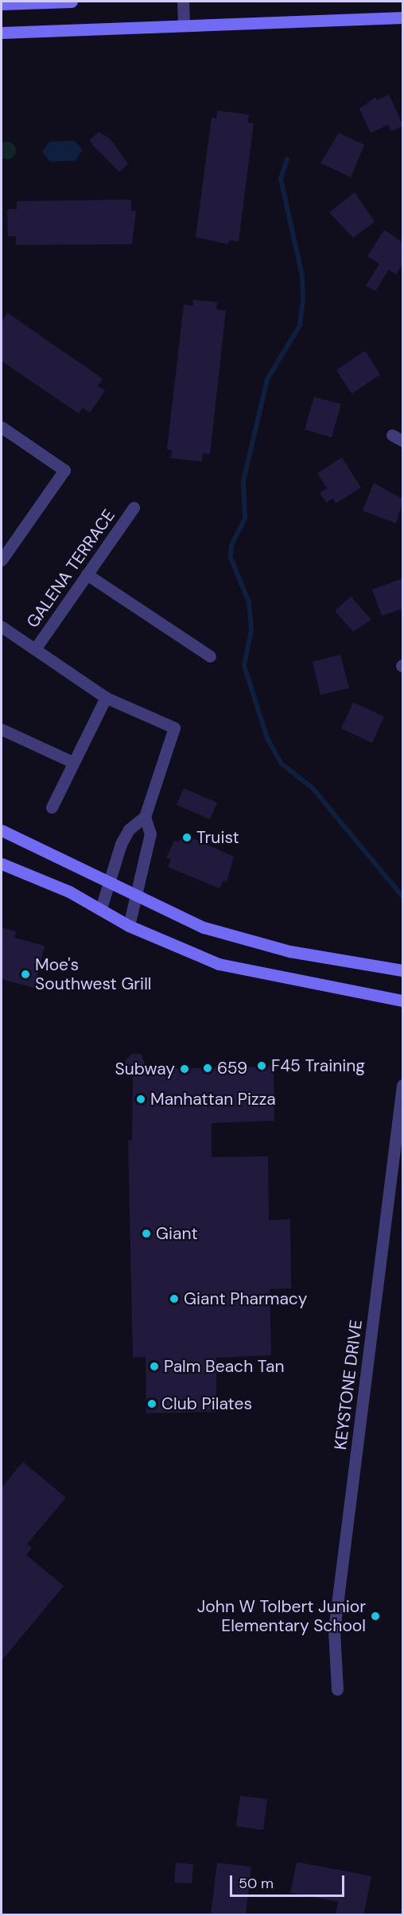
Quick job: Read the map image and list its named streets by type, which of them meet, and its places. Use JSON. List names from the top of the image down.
{
  "streets": {
    "street": ["GALENA TERRACE", "KEYSTONE DRIVE"]
  },
  "places": [
    "Truist",
    "Moe's Southwest Grill",
    "F45 Training",
    "659",
    "Subway",
    "Manhattan Pizza",
    "Giant",
    "Giant Pharmacy",
    "Palm Beach Tan",
    "Club Pilates",
    "John W Tolbert Junior Elementary School"
  ],
  "scale_bar": "50 m"
}
